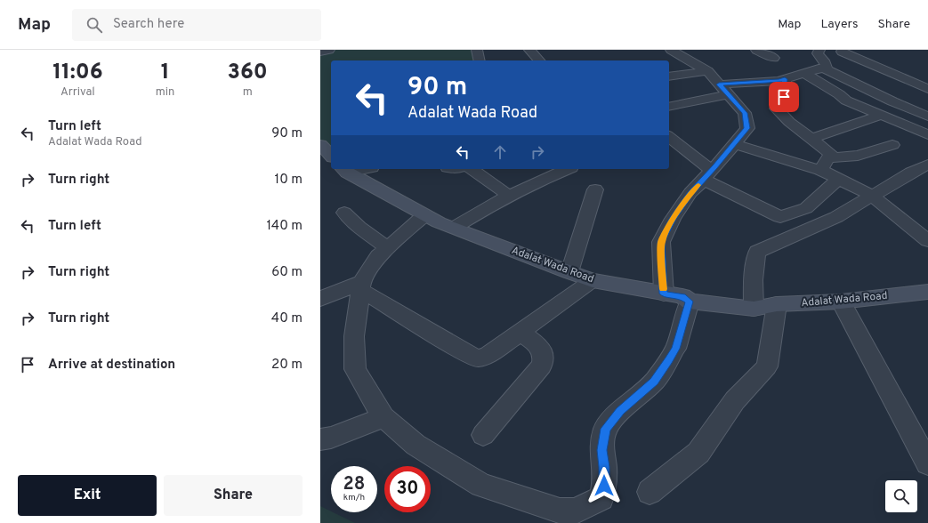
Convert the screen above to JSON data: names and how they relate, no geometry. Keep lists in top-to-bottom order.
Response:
{
  "streets": {
    "main road": ["Adalat Wada Road"]
  },
  "page": {
    "header": "Map",
    "search": "Search here",
    "nav": ["Map", "Layers", "Share"],
    "eta": [
      "11:06",
      "Arrival",
      "1",
      "min",
      "360",
      "m"
    ],
    "turn": ["90 m", "Adalat Wada Road"],
    "list": [
      {
        "name": "Turn left",
        "note": "Adalat Wada Road",
        "value": "90 m"
      },
      {
        "name": "Turn right",
        "value": "10 m"
      },
      {
        "name": "Turn left",
        "value": "140 m"
      },
      {
        "name": "Turn right",
        "value": "60 m"
      },
      {
        "name": "Turn right",
        "value": "40 m"
      },
      {
        "name": "Arrive at destination",
        "value": "20 m"
      }
    ],
    "speed": "28 km/h",
    "limit": "30",
    "buttons": ["Exit", "Share"]
  }
}
